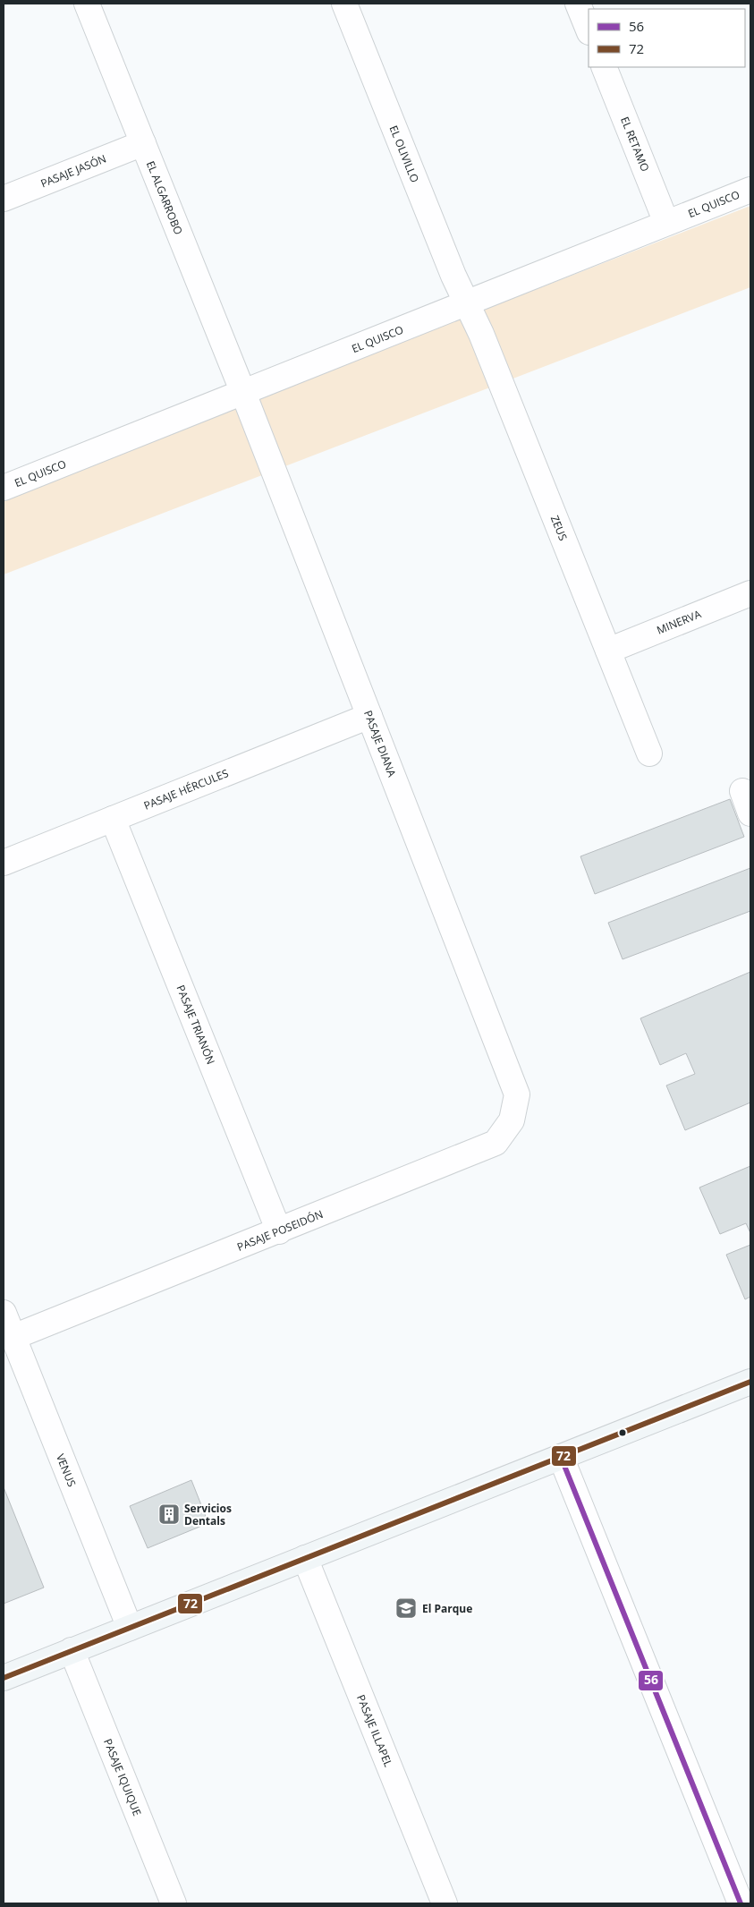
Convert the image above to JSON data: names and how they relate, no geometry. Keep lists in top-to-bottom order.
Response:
{
  "streets": {
    "street": [
      "EL RETAMO",
      "EL OLIVILLO",
      "PASAJE JASÓN",
      "EL ALGARROBO",
      "EL QUISCO",
      "ZEUS",
      "MINERVA",
      "PASAJE DIANA",
      "PASAJE HÉRCULES",
      "PASAJE TRIANÓN",
      "PASAJE POSEIDÓN",
      "VENUS",
      "PASAJE ILLAPEL",
      "PASAJE IQUIQUE"
    ]
  },
  "crossings": [
    ["EL RETAMO", "EL QUISCO"],
    ["EL OLIVILLO", "EL QUISCO"],
    ["EL OLIVILLO", "ZEUS"],
    ["PASAJE JASÓN", "EL ALGARROBO"],
    ["EL ALGARROBO", "EL QUISCO"],
    ["EL ALGARROBO", "PASAJE DIANA"],
    ["EL QUISCO", "ZEUS"],
    ["EL QUISCO", "PASAJE DIANA"],
    ["ZEUS", "MINERVA"],
    ["PASAJE DIANA", "PASAJE HÉRCULES"],
    ["PASAJE DIANA", "PASAJE POSEIDÓN"],
    ["PASAJE HÉRCULES", "PASAJE TRIANÓN"],
    ["PASAJE TRIANÓN", "PASAJE POSEIDÓN"],
    ["PASAJE POSEIDÓN", "VENUS"]
  ],
  "places": {
    "building": ["Servicios Dentals"],
    "school or university": ["El Parque"]
  },
  "lines": ["transit line 72", "transit line 56"],
  "legend": ["56", "72"]
}
